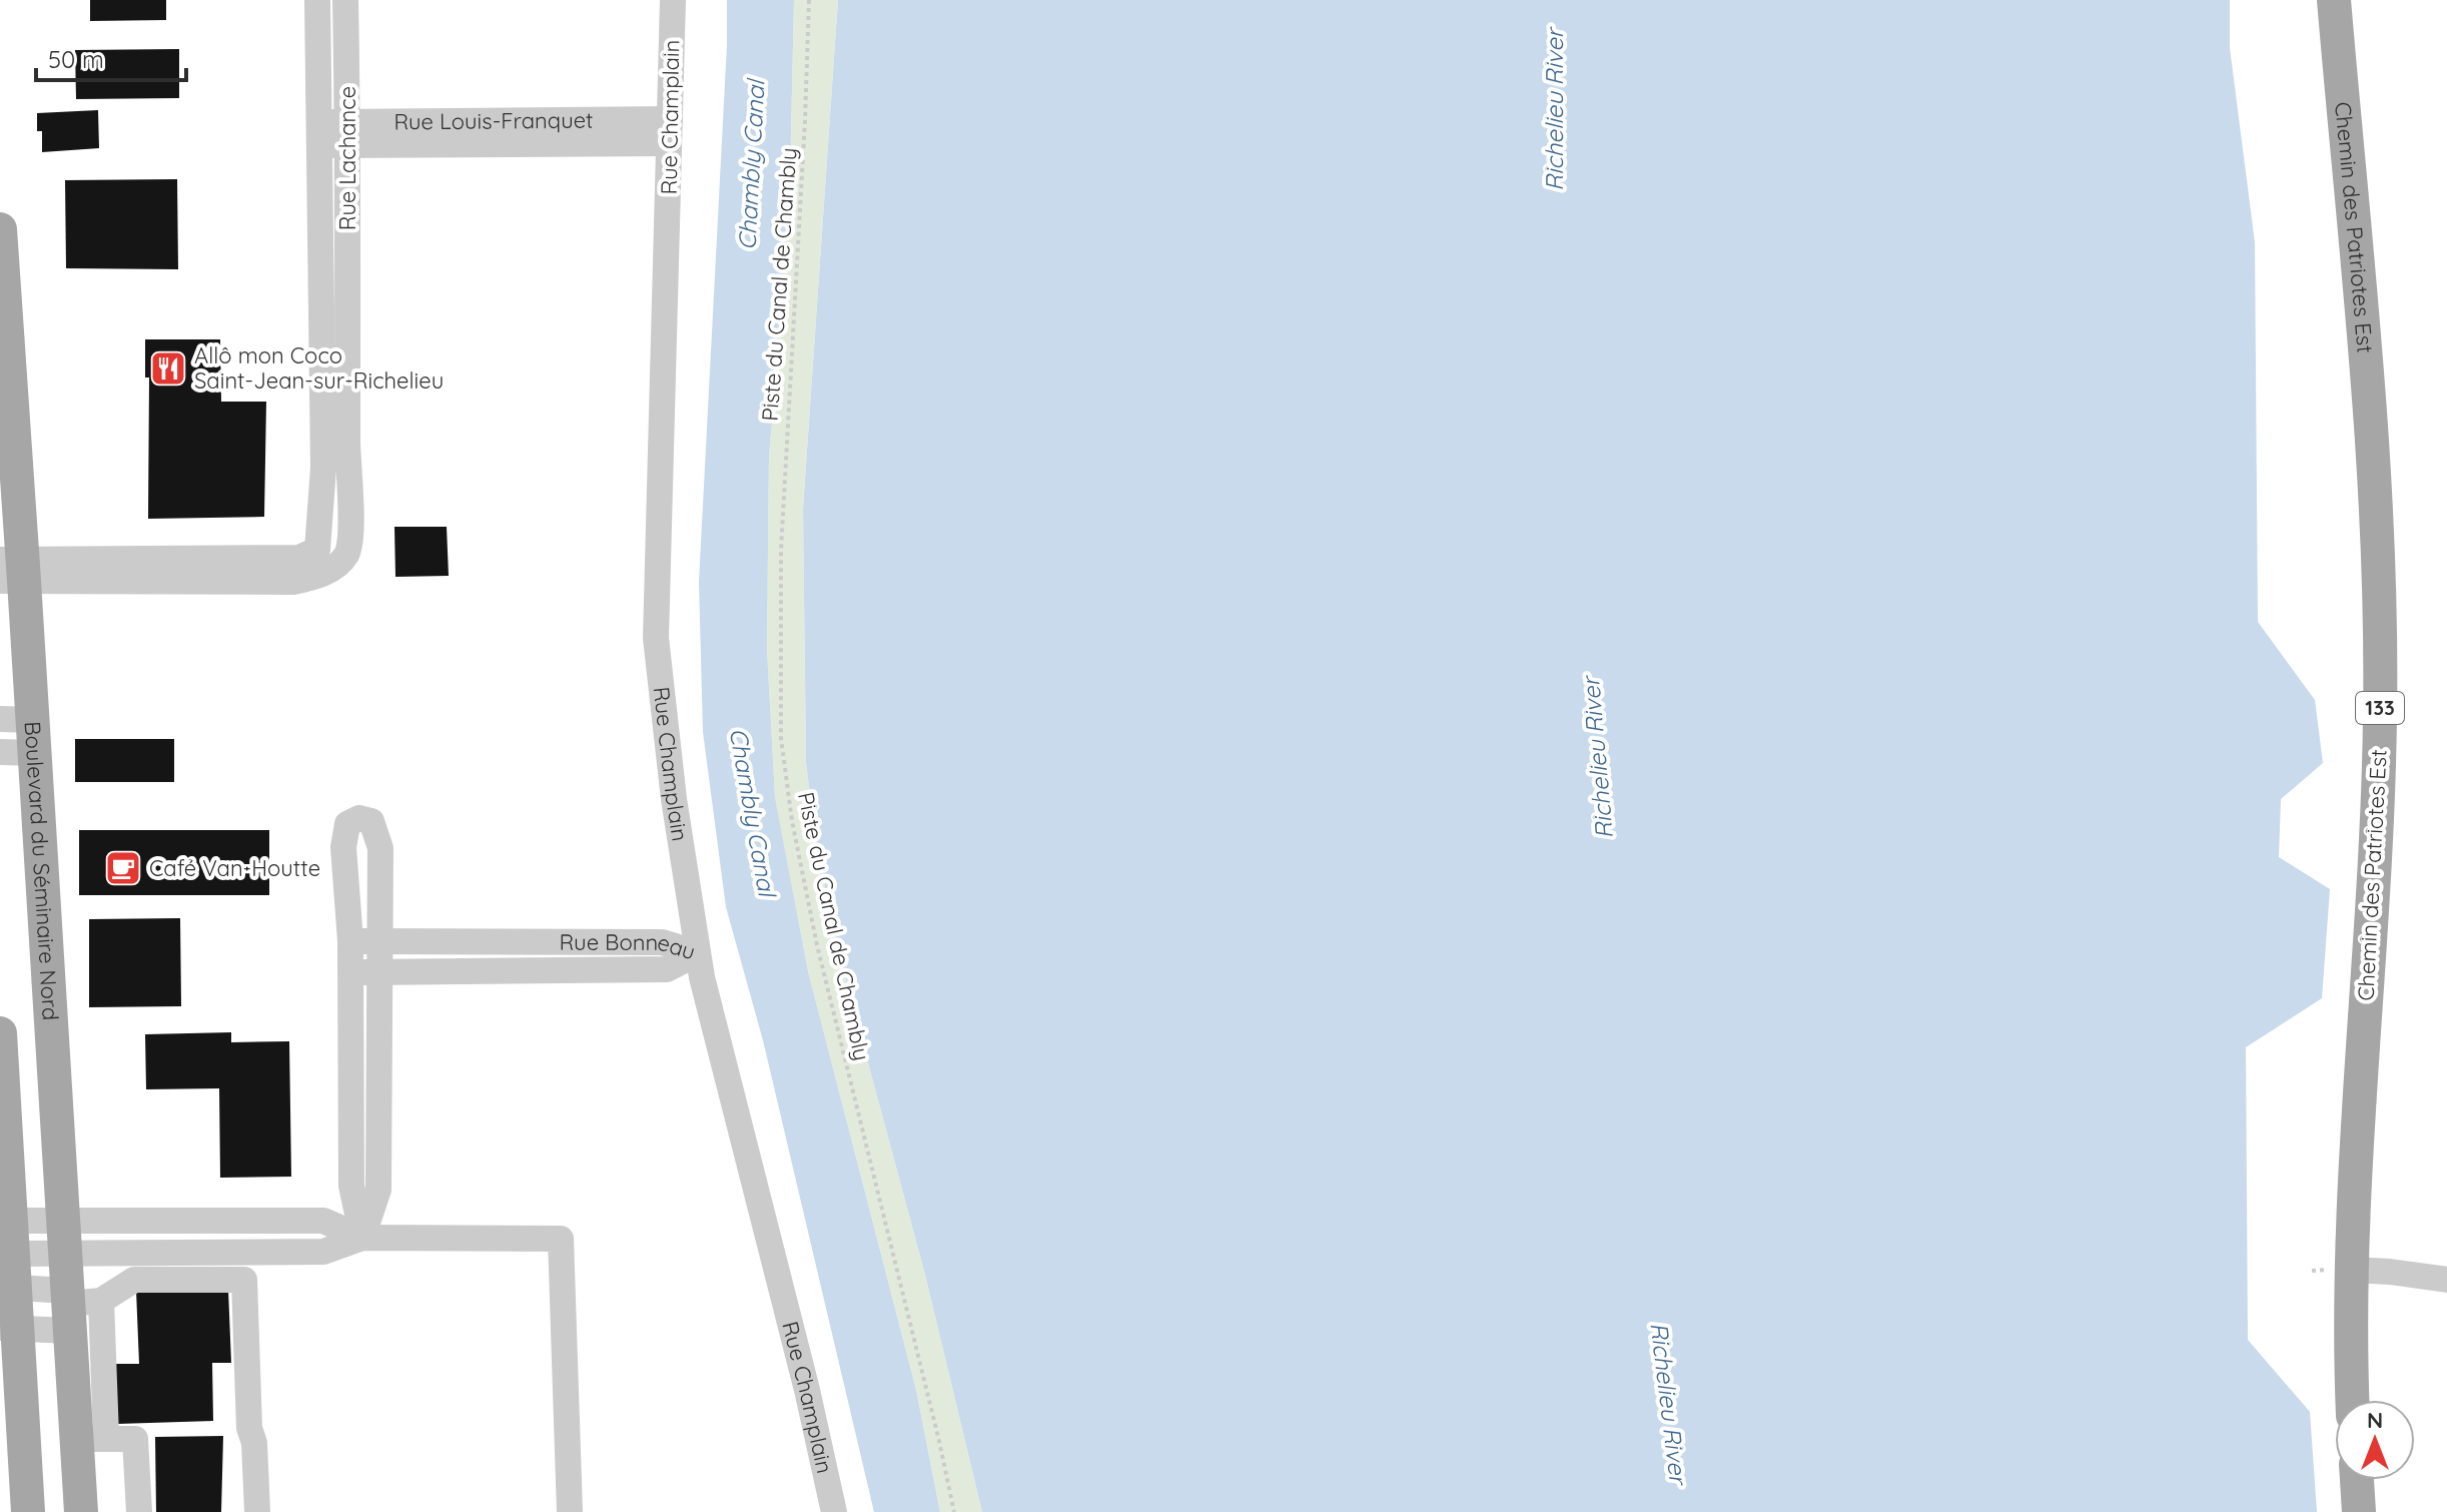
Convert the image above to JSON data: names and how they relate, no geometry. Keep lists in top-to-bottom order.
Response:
{
  "streets": {
    "main road": ["Chemin des Patriotes Est", "133", "Boulevard du Séminaire Nord"],
    "street": [
      "Rue Champlain",
      "Rue Louis-Franquet",
      "Rue Lachance",
      "Rue Bonneau"
    ],
    "path": ["Piste du Canal de Chambly"]
  },
  "crossings": [
    ["Rue Champlain", "Rue Louis-Franquet"],
    ["Rue Champlain", "Rue Bonneau"],
    ["Rue Louis-Franquet", "Rue Lachance"]
  ],
  "water": ["Richelieu River", "Chambly Canal"],
  "places": {
    "restaurant": ["Allô mon Coco Saint-Jean-sur-Richelieu"],
    "cafe": ["Café Van-Houtte"]
  },
  "scale_bar": "50 m",
  "north": "top"
}
